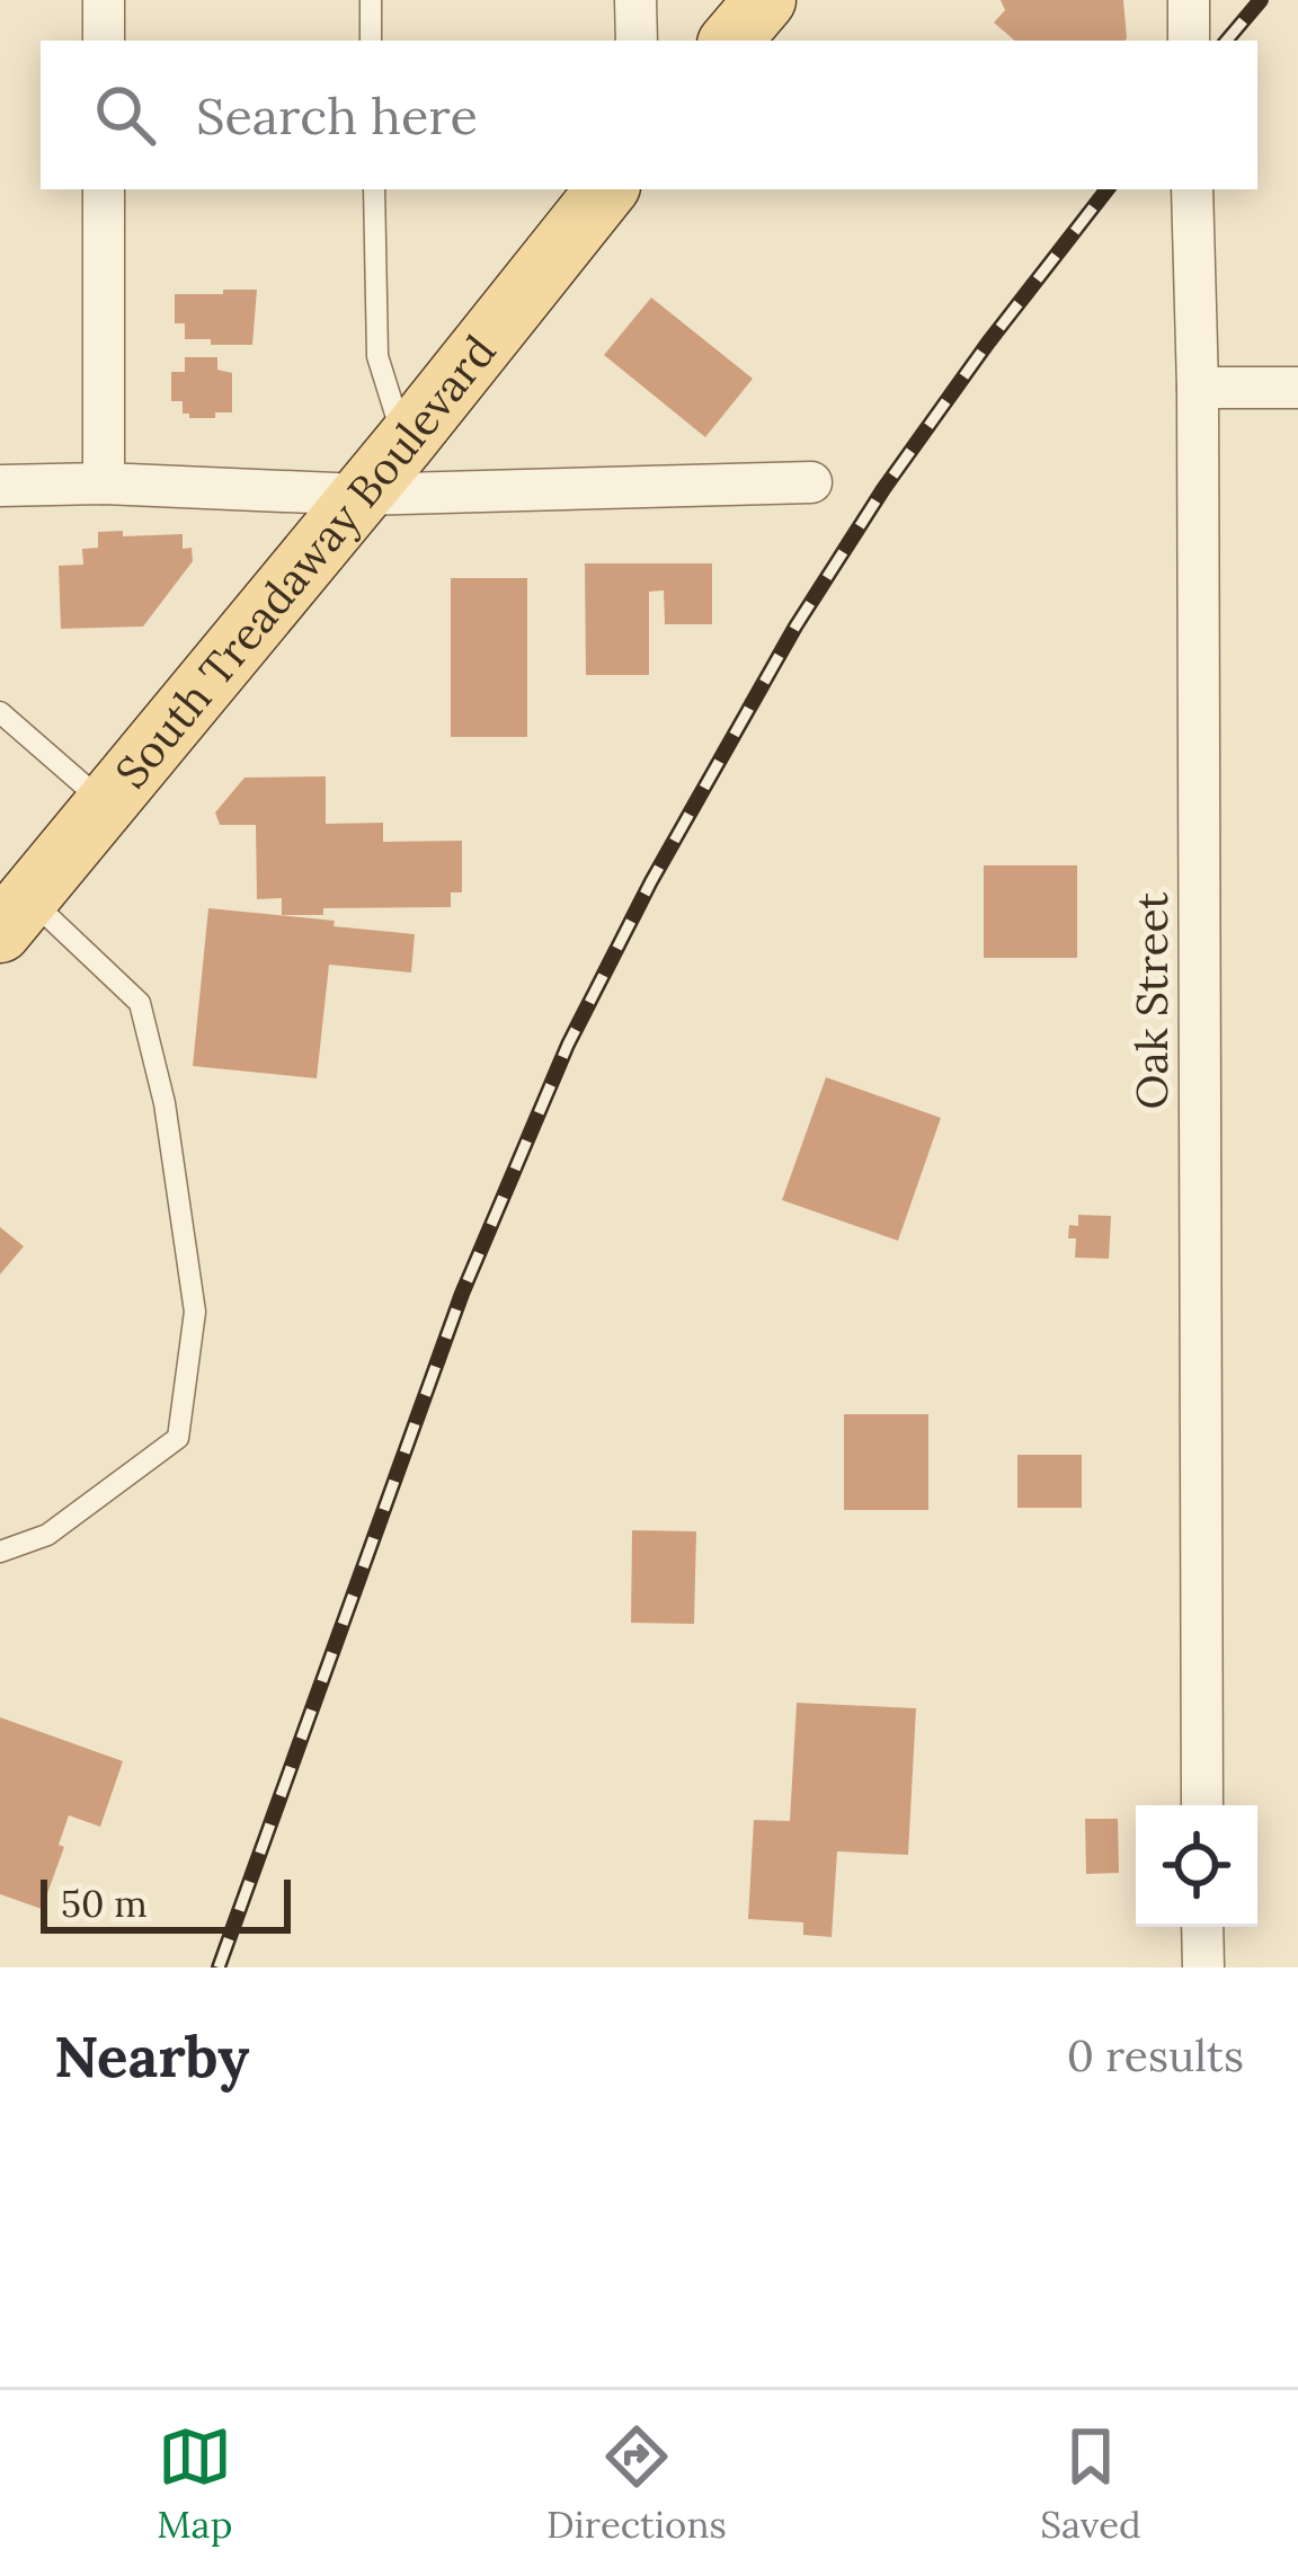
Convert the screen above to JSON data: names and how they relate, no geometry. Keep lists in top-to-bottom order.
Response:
{
  "streets": {
    "main road": ["South Treadaway Boulevard"],
    "street": ["Oak Street"]
  },
  "scale_bar": "50 m",
  "page": {
    "search": "Search here",
    "scale": "50 m",
    "heading": ["Nearby", "0 results"],
    "nav": ["Map", "Directions", "Saved"]
  }
}
